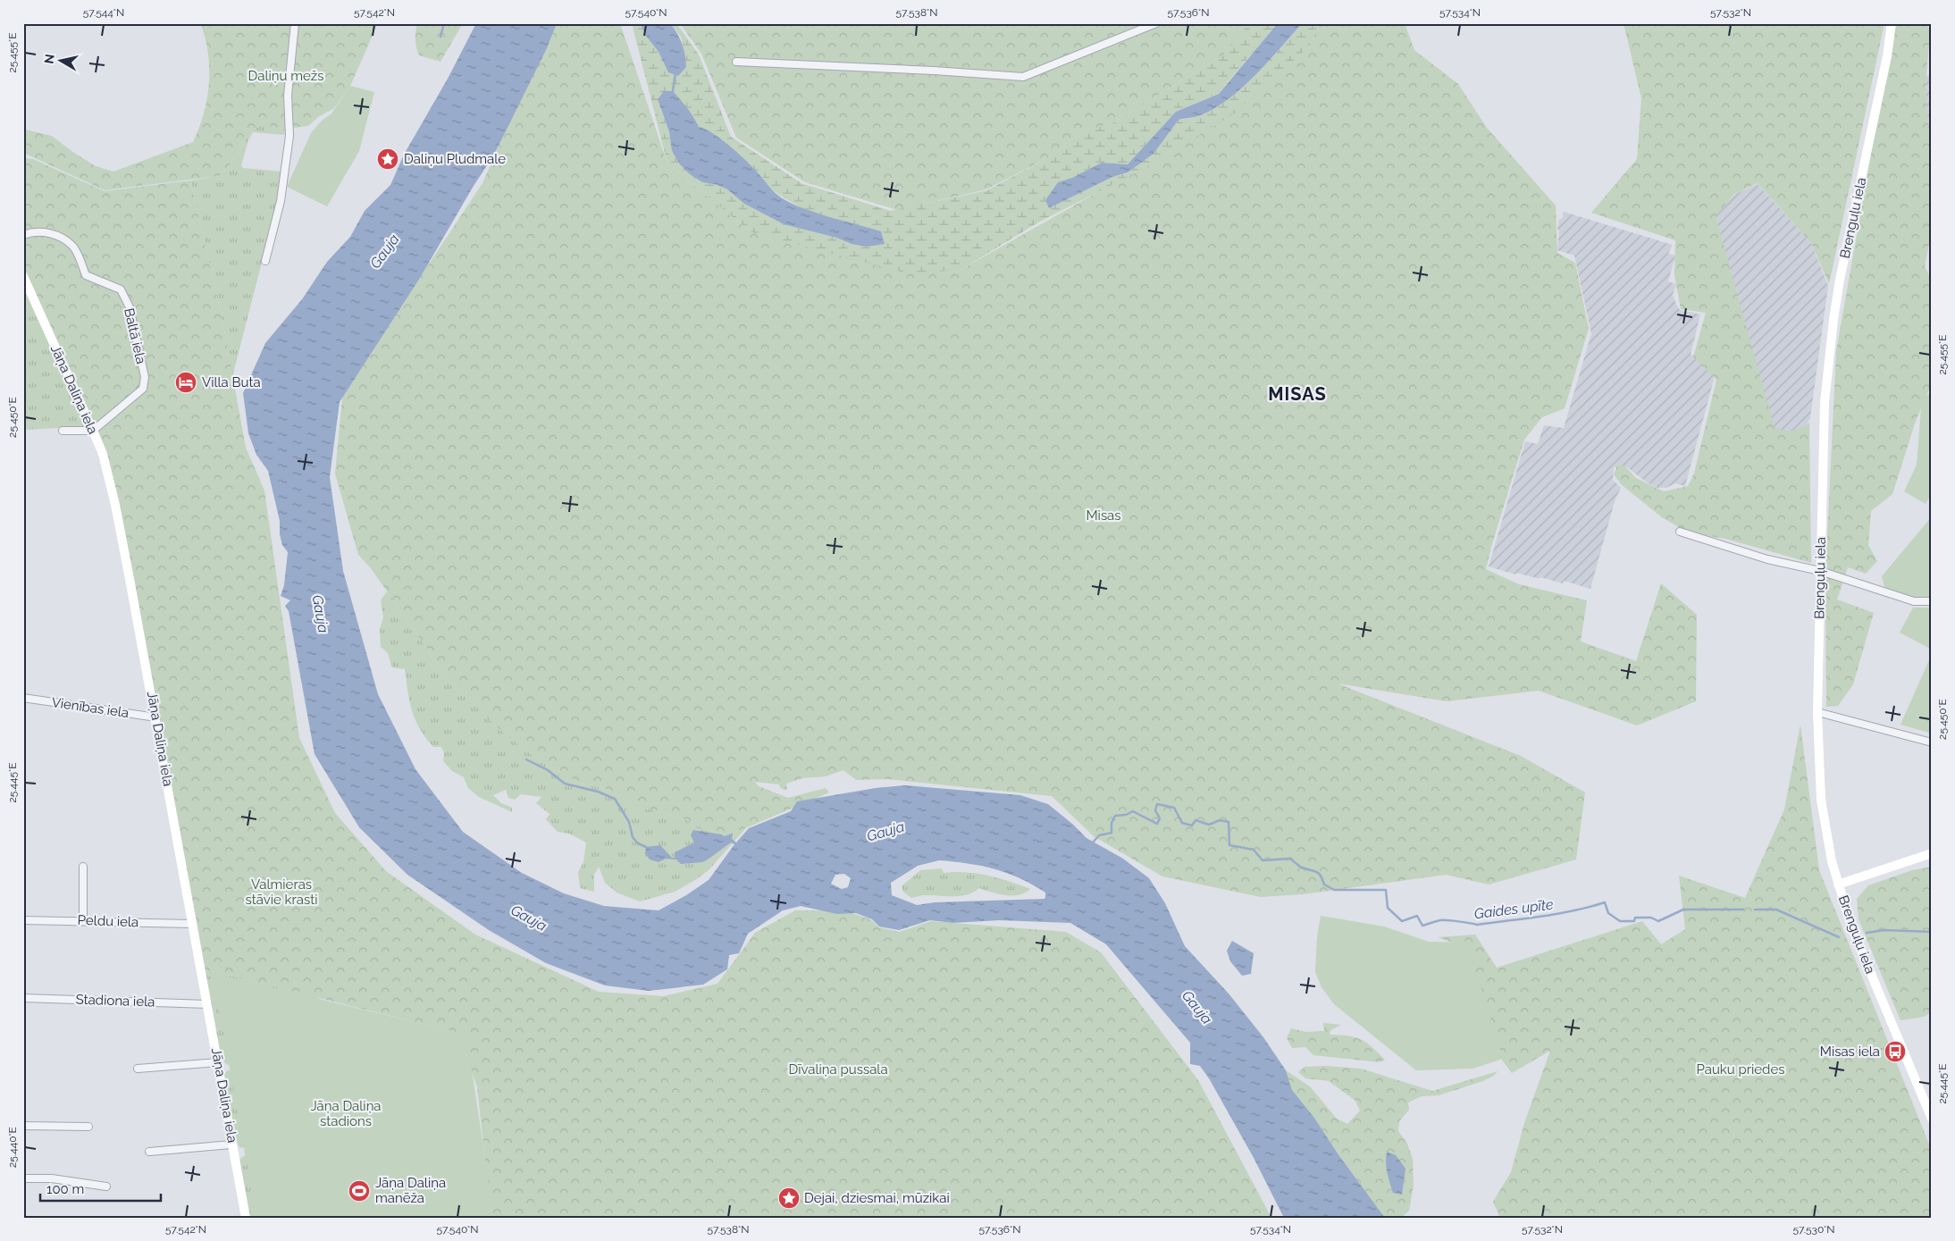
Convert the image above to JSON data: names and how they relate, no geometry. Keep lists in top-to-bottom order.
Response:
{
  "streets": {
    "street": [
      "Brenguļu iela",
      "Baltā iela",
      "Jāņa Daliņa iela",
      "Vienības iela",
      "Peldu iela",
      "Stadiona iela"
    ]
  },
  "crossings": [
    ["Baltā iela", "Jāņa Daliņa iela"],
    ["Jāņa Daliņa iela", "Vienības iela"],
    ["Jāņa Daliņa iela", "Peldu iela"],
    ["Jāņa Daliņa iela", "Stadiona iela"]
  ],
  "districts": ["MISAS"],
  "water": ["Gauja", "Gaides upīte"],
  "parks": [
    "Daliņu mežs",
    "Misas",
    "Valmieras stāvie krasti",
    "Dīvaliņa pussala",
    "Pauku priedes",
    "Jāņa Daliņa stadions"
  ],
  "places": {
    "place": ["Daliņu Pludmale", "Dejai, dziesmai, mūzikai"],
    "hotel": ["Villa Buta"],
    "bus stop": ["Misas iela"],
    "sports": ["Jāņa Daliņa manēža"]
  },
  "scale_bar": "100 m",
  "north": "left",
  "coordinates": [
    "57.544°N",
    "57.542°N",
    "57.540°N",
    "57.538°N",
    "57.536°N",
    "57.534°N",
    "57.532°N",
    "25.455°E",
    "25.450°E",
    "25.445°E",
    "25.440°E",
    "57.530°N"
  ]
}
